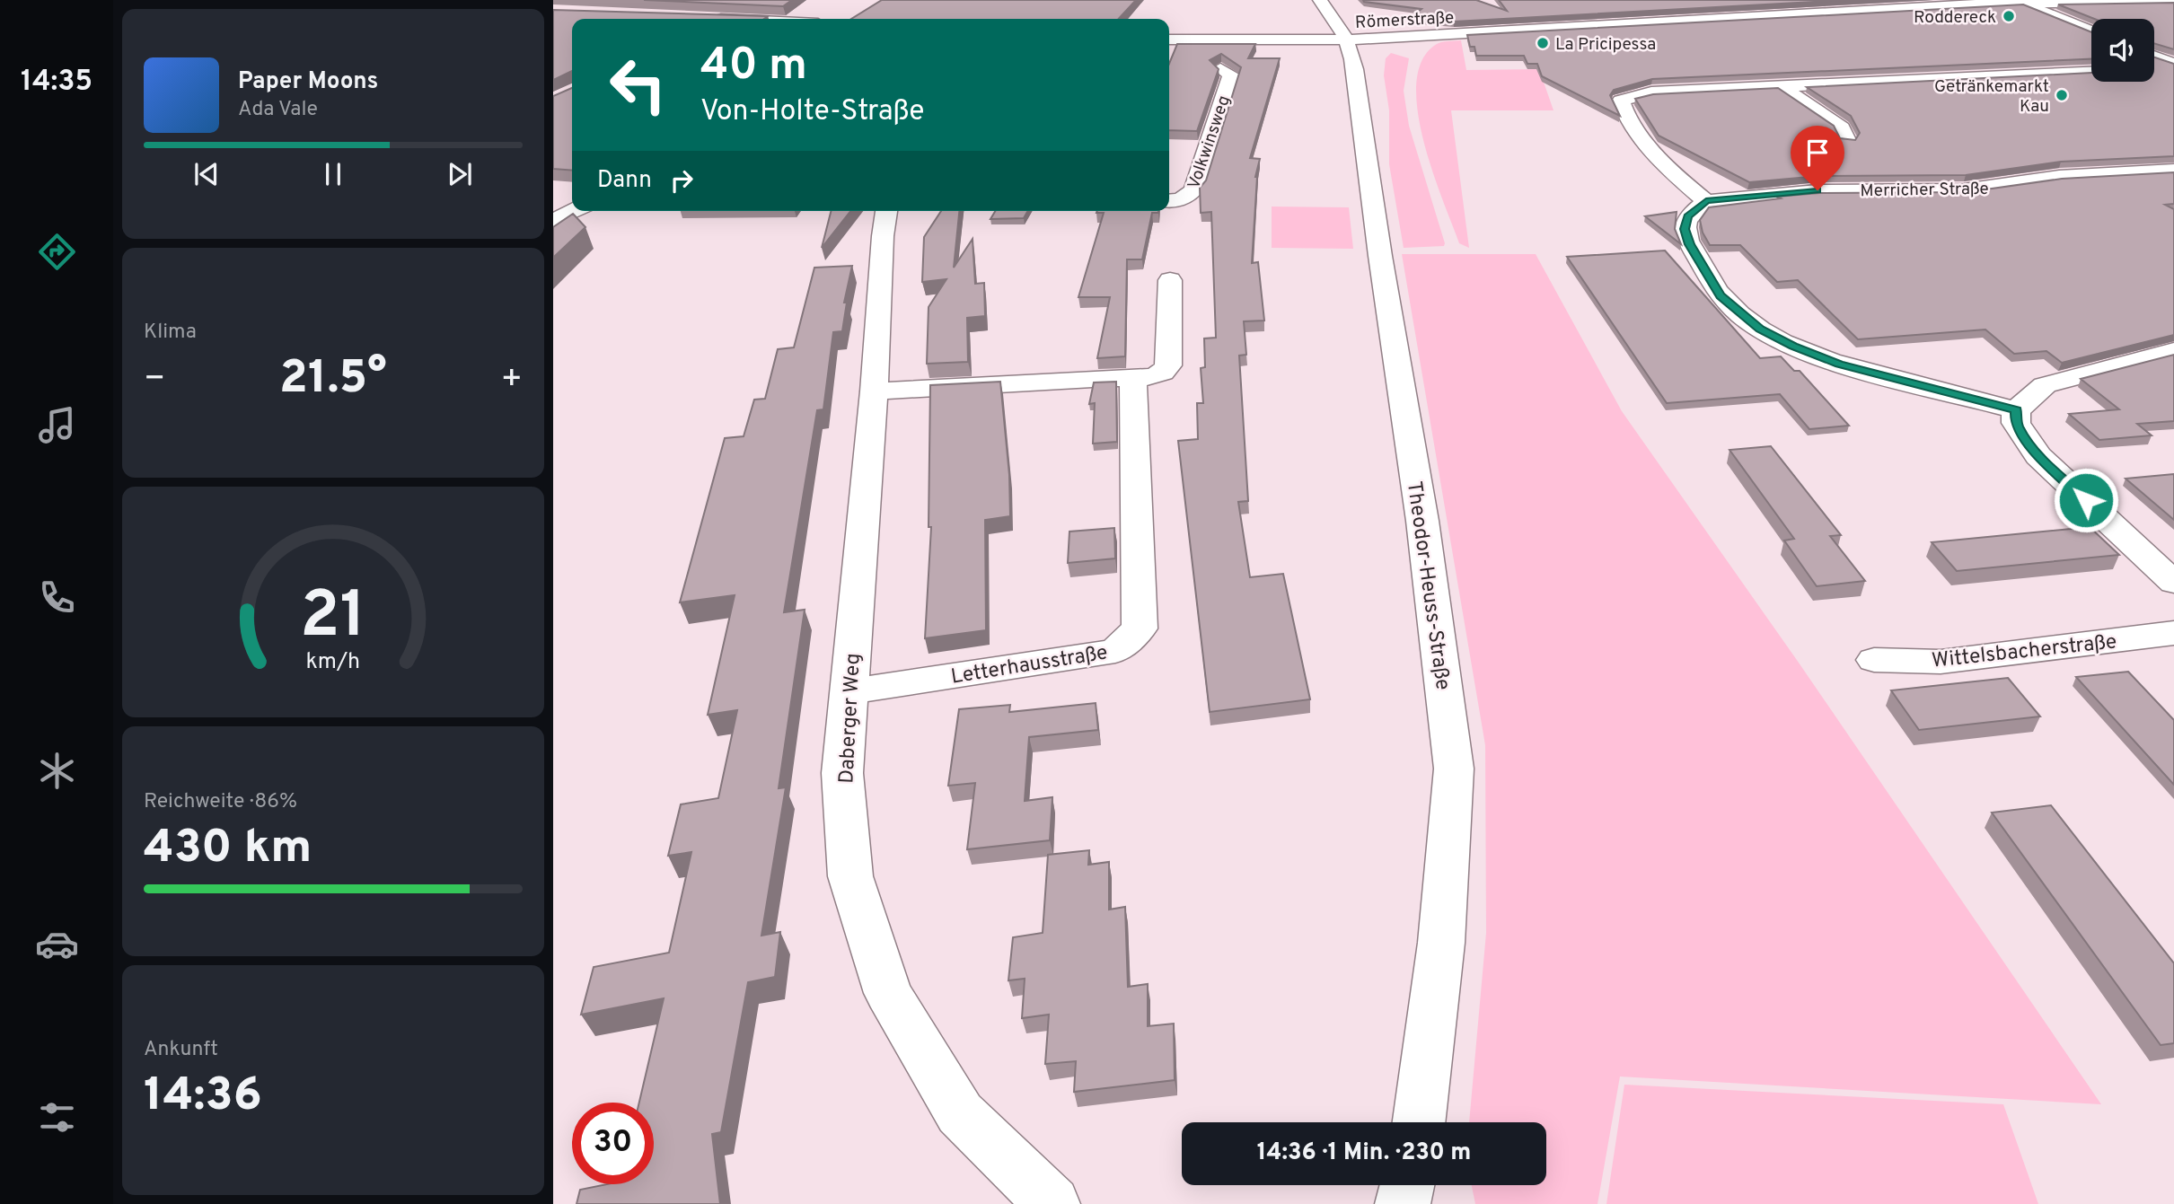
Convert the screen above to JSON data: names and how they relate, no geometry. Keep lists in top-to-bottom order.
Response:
{
  "streets": {
    "street": [
      "Römerstraße",
      "Volkwinsweg",
      "Merricher Straße",
      "Theodor-Heuss-Straße",
      "Wittelsbacherstraße",
      "Letterhausstraße",
      "Daberger Weg"
    ]
  },
  "crossings": [
    ["Römerstraße", "Theodor-Heuss-Straße"],
    ["Letterhausstraße", "Daberger Weg"]
  ],
  "places": ["Roddereck", "La Pricipessa", "Getränkemarkt Kau"],
  "page": {
    "tabs": "14:35",
    "turn": ["40 m", "Von-Holte-Straße"],
    "song": ["Paper Moons", "Ada Vale"],
    "then": "Dann",
    "tile": [
      "Klima",
      ["Reichweite · 86%", "430 km"],
      ["Ankunft", "14:36"]
    ],
    "heat": ["−", "21.5°", "+"],
    "limit": "30",
    "trip": "14:36 · 1 Min. · 230 m",
    "gauge": ["21", "km/h"]
  }
}
